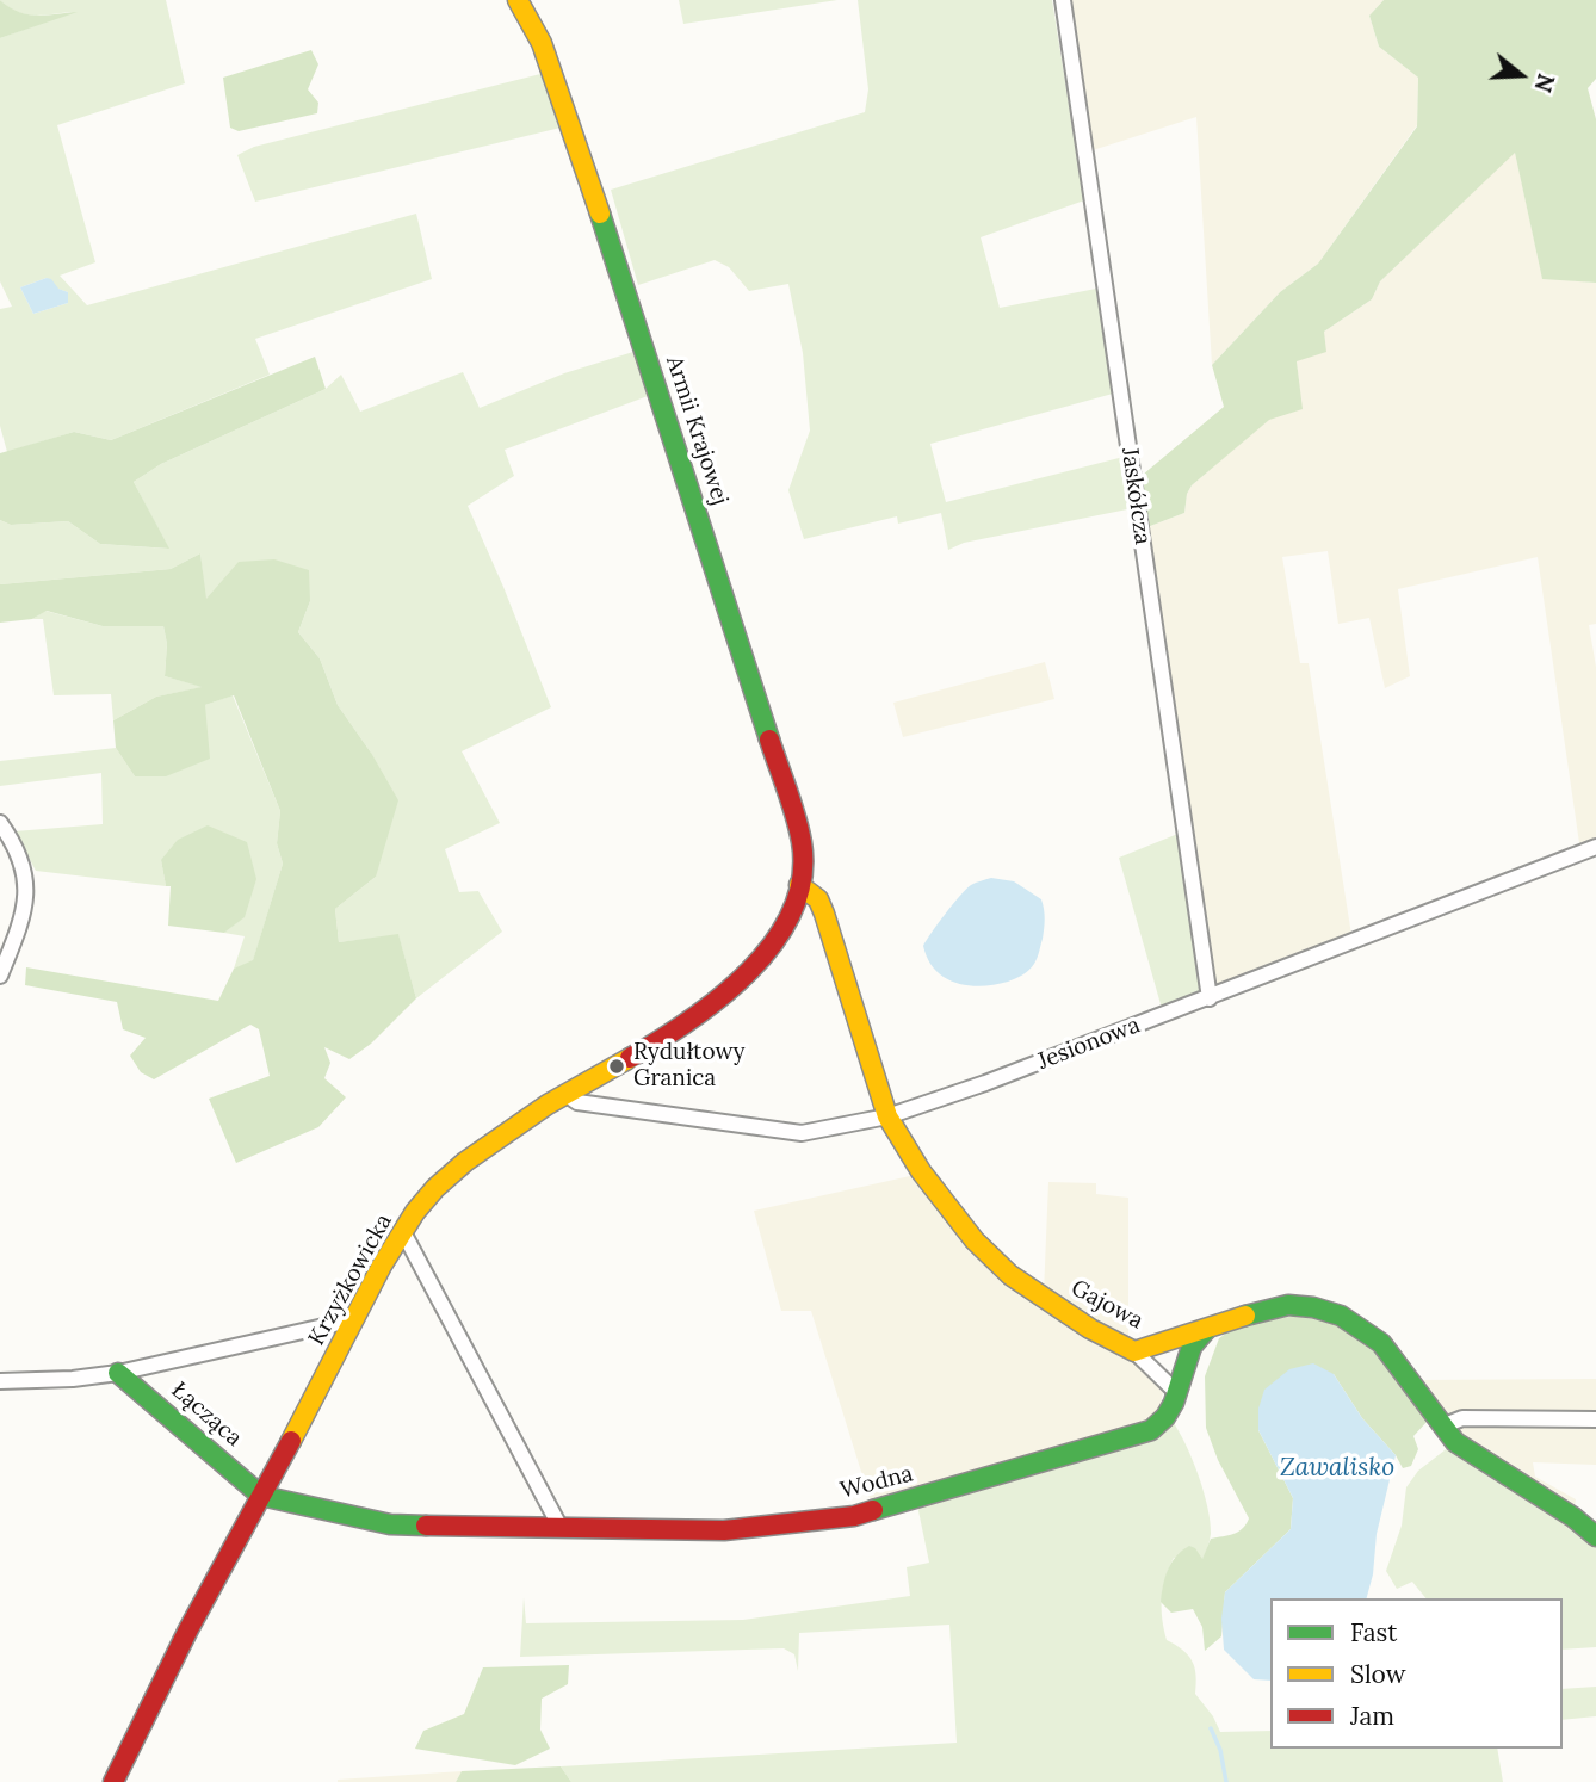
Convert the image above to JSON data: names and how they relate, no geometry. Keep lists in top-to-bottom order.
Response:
{
  "streets": {
    "street": [
      "Armii Krajowej",
      "Jaskółcza",
      "Jesionowa",
      "Krzyżkowicka",
      "Gajowa",
      "Łącząca",
      "Wodna"
    ]
  },
  "crossings": [
    ["Armii Krajowej", "Krzyżkowicka"],
    ["Armii Krajowej", "Gajowa"],
    ["Jaskółcza", "Jesionowa"],
    ["Jesionowa", "Krzyżkowicka"],
    ["Jesionowa", "Gajowa"],
    ["Krzyżkowicka", "Gajowa"],
    ["Krzyżkowicka", "Łącząca"],
    ["Krzyżkowicka", "Wodna"],
    ["Gajowa", "Wodna"],
    ["Łącząca", "Wodna"]
  ],
  "water": ["Zawalisko"],
  "places": ["Rydułtowy Granica"],
  "legend": ["Fast", "Slow", "Jam"],
  "north": "right"
}
